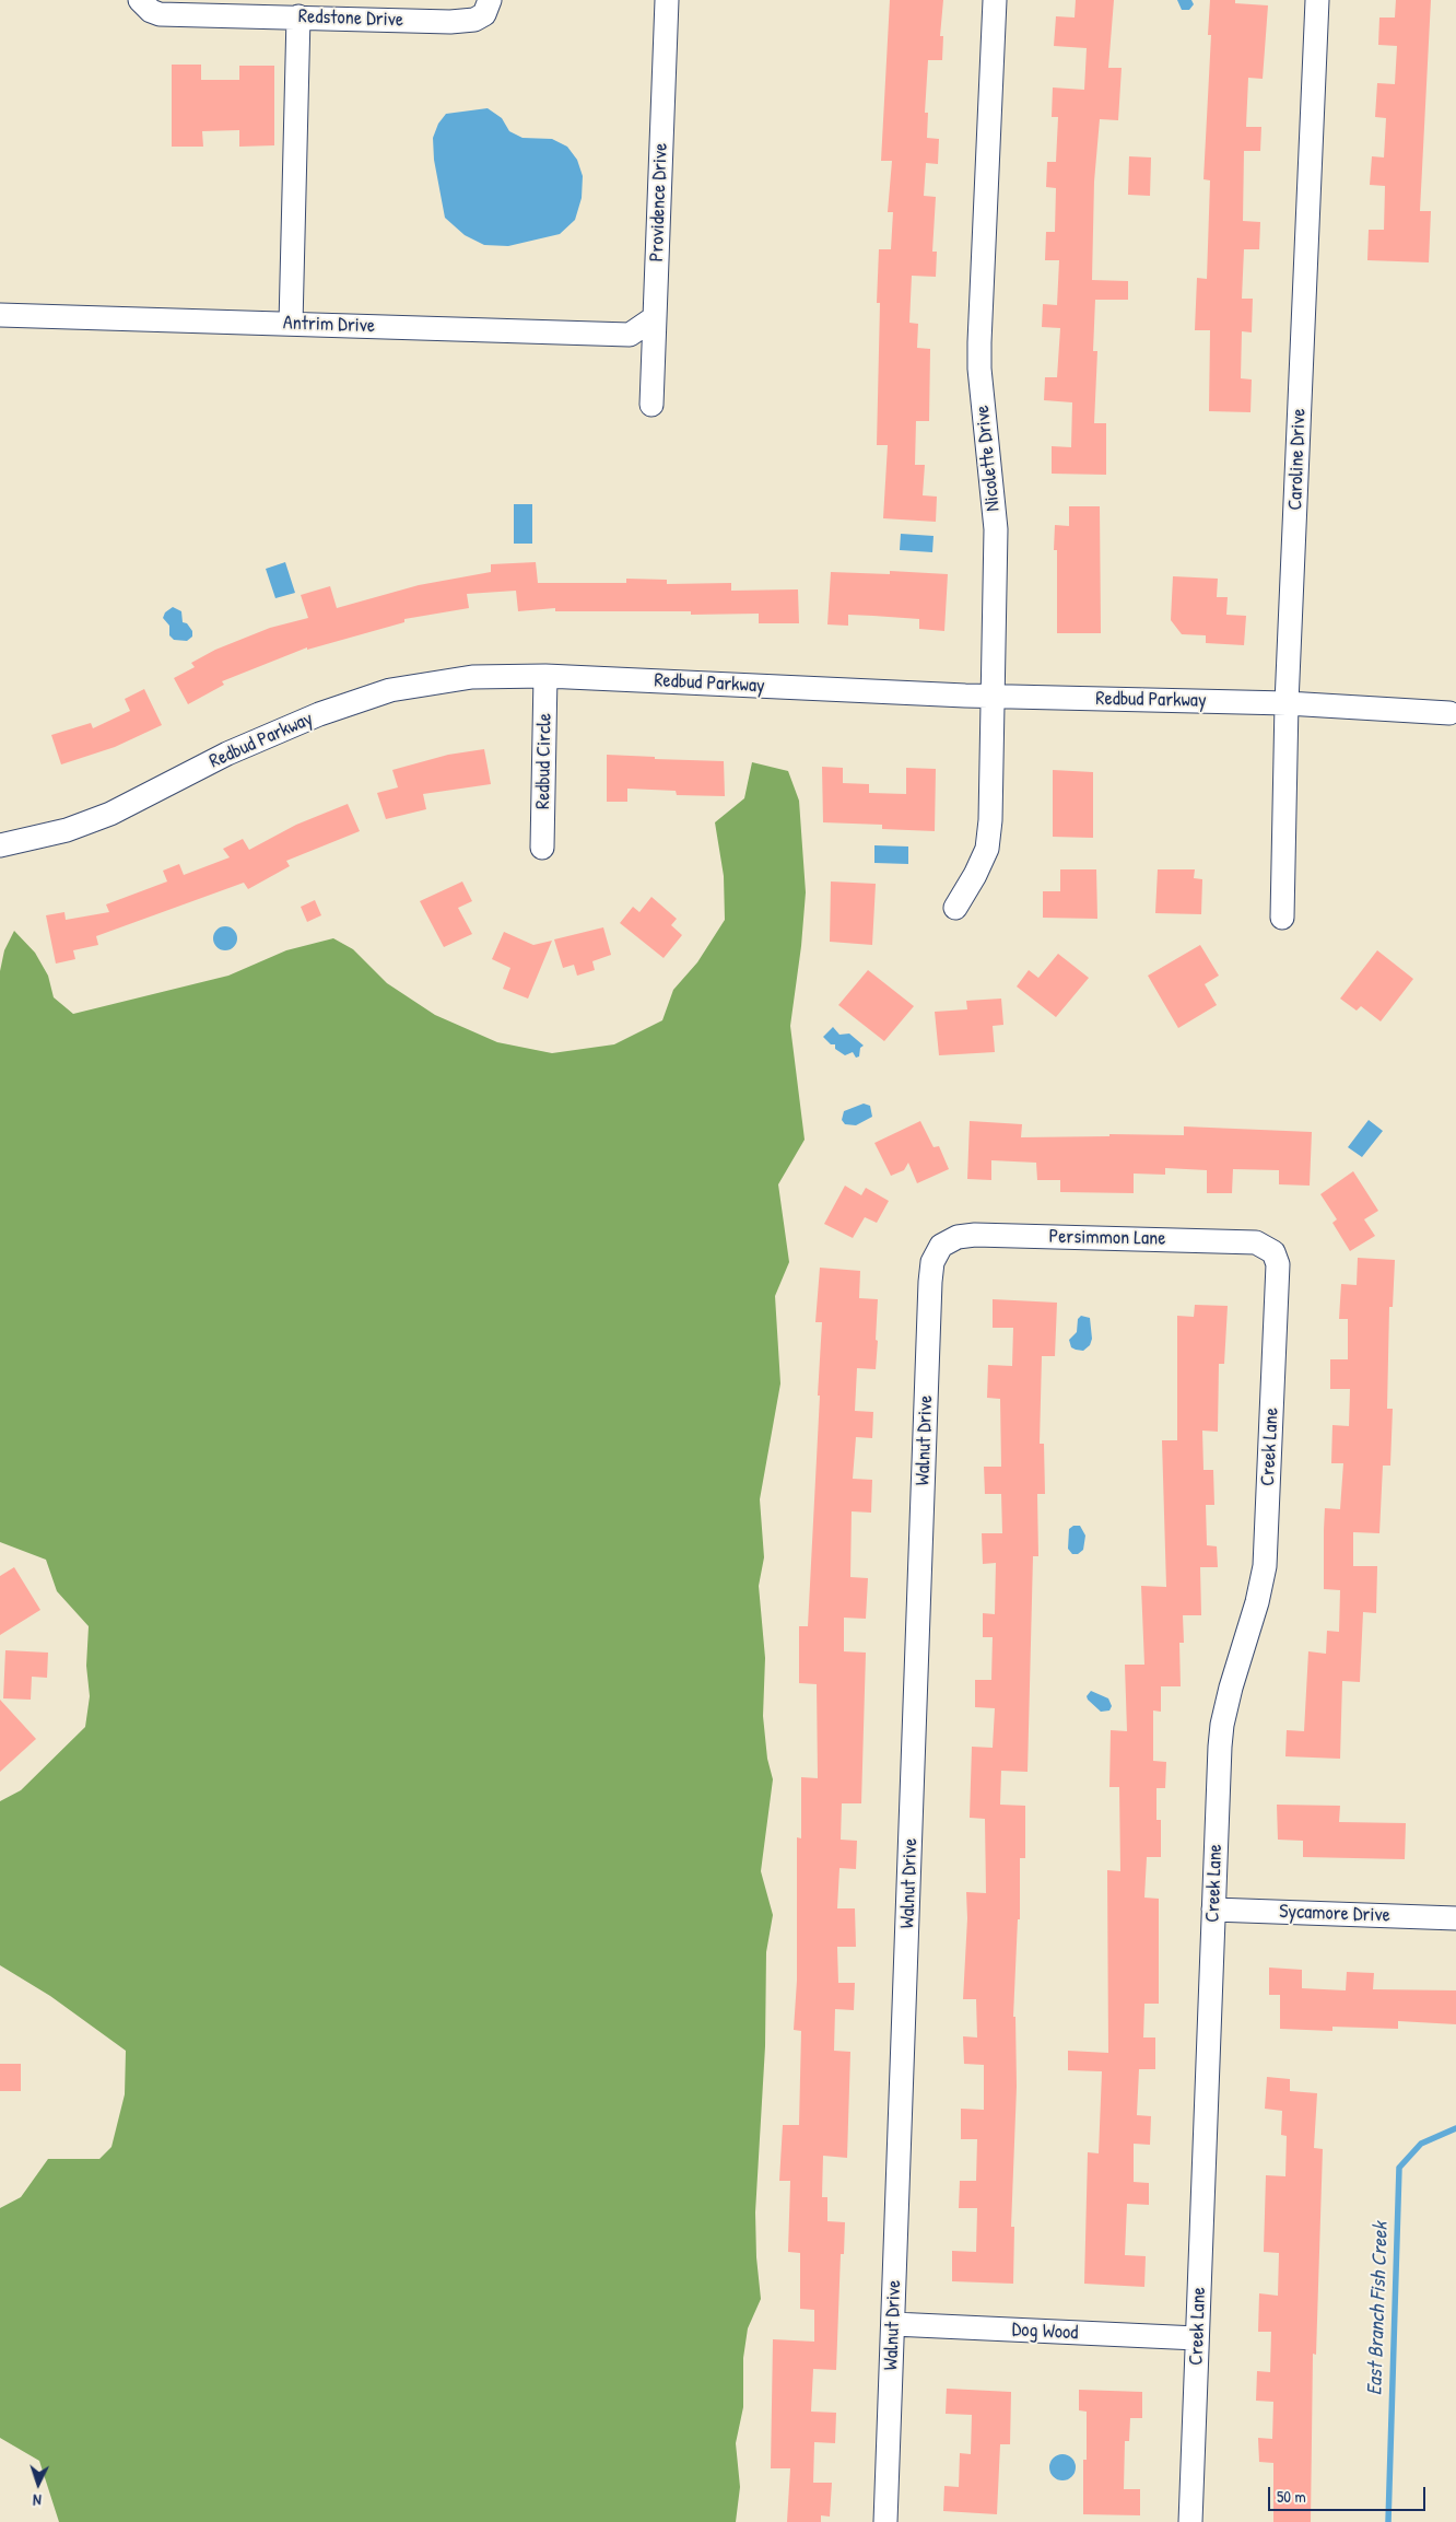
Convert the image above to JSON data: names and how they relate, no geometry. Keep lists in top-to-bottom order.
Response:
{
  "streets": {
    "street": [
      "Redstone Drive",
      "Providence Drive",
      "Antrim Drive",
      "Nicolette Drive",
      "Caroline Drive",
      "Redbud Parkway",
      "Redbud Circle",
      "Persimmon Lane",
      "Walnut Drive",
      "Creek Lane",
      "Sycamore Drive",
      "Dog Wood"
    ]
  },
  "crossings": [
    ["Providence Drive", "Antrim Drive"],
    ["Nicolette Drive", "Redbud Parkway"],
    ["Caroline Drive", "Redbud Parkway"],
    ["Redbud Parkway", "Redbud Circle"],
    ["Persimmon Lane", "Walnut Drive"],
    ["Persimmon Lane", "Creek Lane"],
    ["Walnut Drive", "Dog Wood"],
    ["Creek Lane", "Sycamore Drive"],
    ["Creek Lane", "Dog Wood"]
  ],
  "water": ["East Branch Fish Creek"],
  "scale_bar": "50 m",
  "north": "bottom"
}
